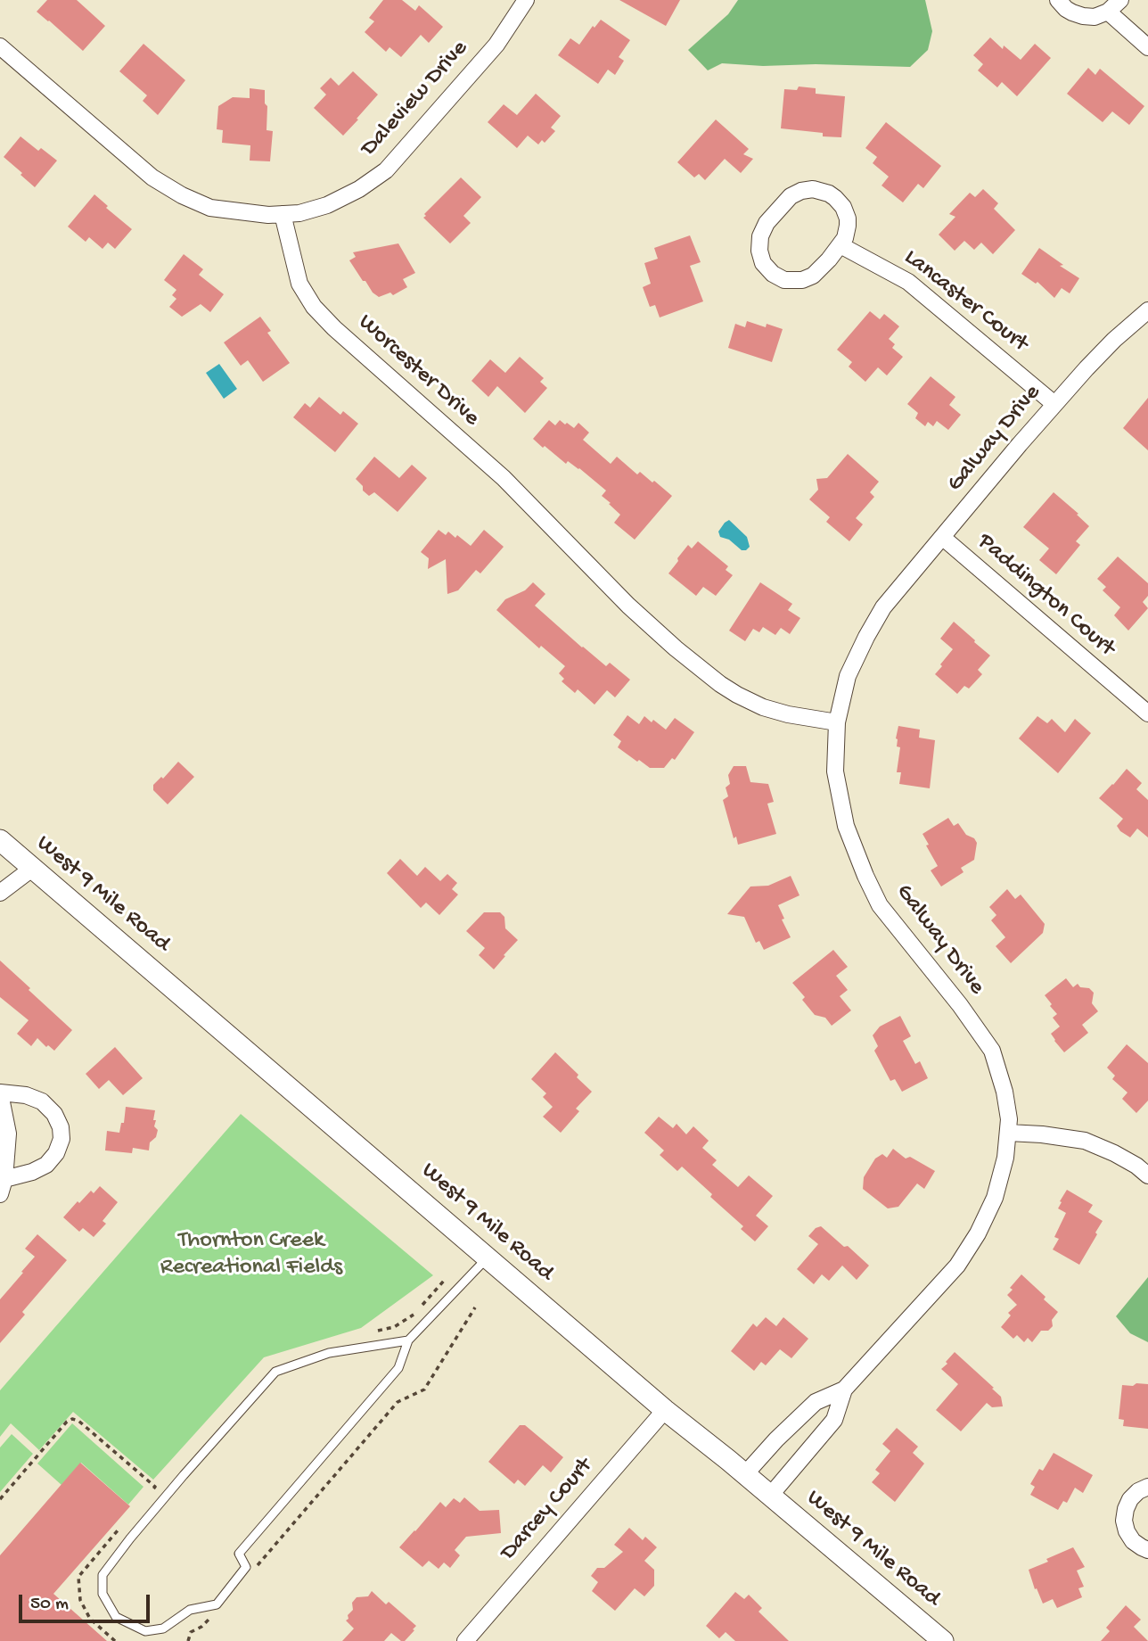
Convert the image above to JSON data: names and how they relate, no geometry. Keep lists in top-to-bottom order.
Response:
{
  "streets": {
    "street": [
      "Daleview Drive",
      "Lancaster Court",
      "Worcester Drive",
      "Galway Drive",
      "Paddington Court",
      "West 9 Mile Road",
      "Darcey Court"
    ]
  },
  "crossings": [
    ["Daleview Drive", "Worcester Drive"],
    ["Lancaster Court", "Galway Drive"],
    ["Worcester Drive", "Galway Drive"],
    ["Galway Drive", "Paddington Court"],
    ["Galway Drive", "West 9 Mile Road"],
    ["West 9 Mile Road", "Darcey Court"]
  ],
  "parks": ["Thornton Creek Recreational Fields"],
  "scale_bar": "50 m"
}
